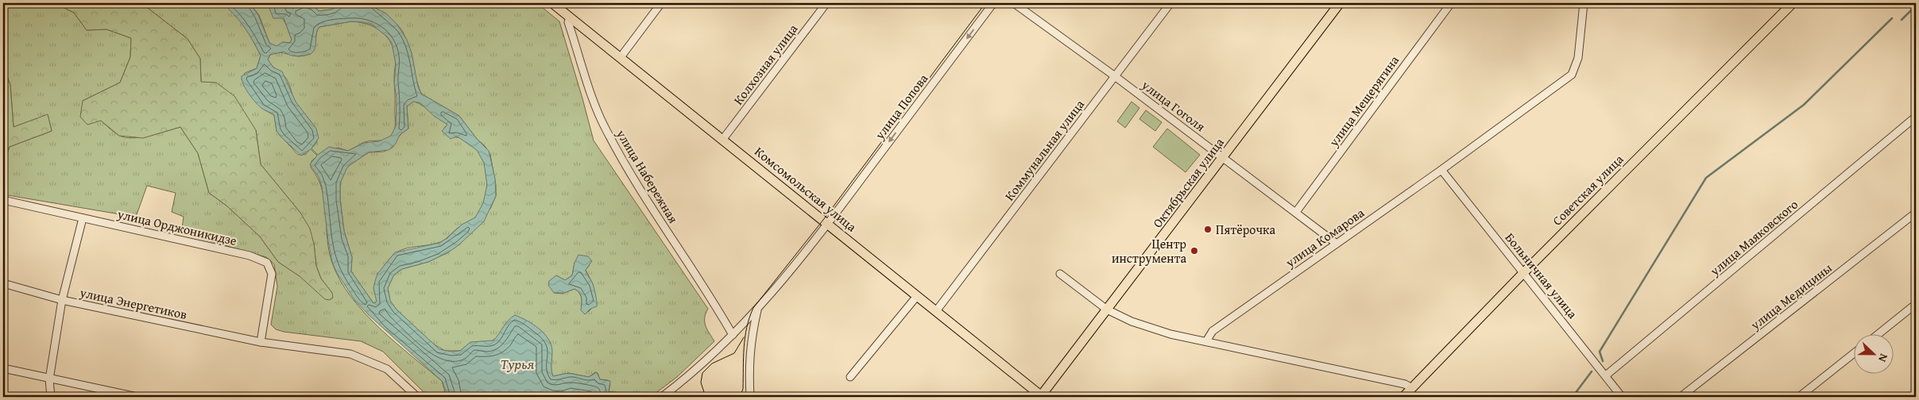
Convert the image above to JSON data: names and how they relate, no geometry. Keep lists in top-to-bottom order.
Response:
{
  "streets": {
    "main road": ["Октябрьская улица", "Комсомольская улица", "Советская улица"],
    "street": [
      "Колхозная улица",
      "улица Мещерягина",
      "улица Гоголя",
      "улица Попова",
      "Коммунальная улица",
      "улица Набережная",
      "улица Орджоникидзе",
      "улица Комарова",
      "улица Маяковского",
      "Больничная улица",
      "улица Медицины",
      "улица Энергетиков"
    ]
  },
  "crossings": [
    ["Колхозная улица", "Комсомольская улица"],
    ["улица Мещерягина", "улица Гоголя"],
    ["улица Гоголя", "Коммунальная улица"],
    ["улица Гоголя", "Октябрьская улица"],
    ["улица Гоголя", "улица Комарова"],
    ["улица Попова", "улица Набережная"],
    ["улица Попова", "Комсомольская улица"],
    ["Коммунальная улица", "Комсомольская улица"],
    ["улица Набережная", "Комсомольская улица"],
    ["Октябрьская улица", "Комсомольская улица"],
    ["Советская улица", "Больничная улица"],
    ["улица Орджоникидзе", "улица Энергетиков"],
    ["улица Комарова", "Больничная улица"],
    ["улица Маяковского", "Больничная улица"]
  ],
  "one_way": ["улица Попова"],
  "water": ["Турья"],
  "places": ["Пятёрочка", "Центр инструмента"],
  "north": "right"
}
